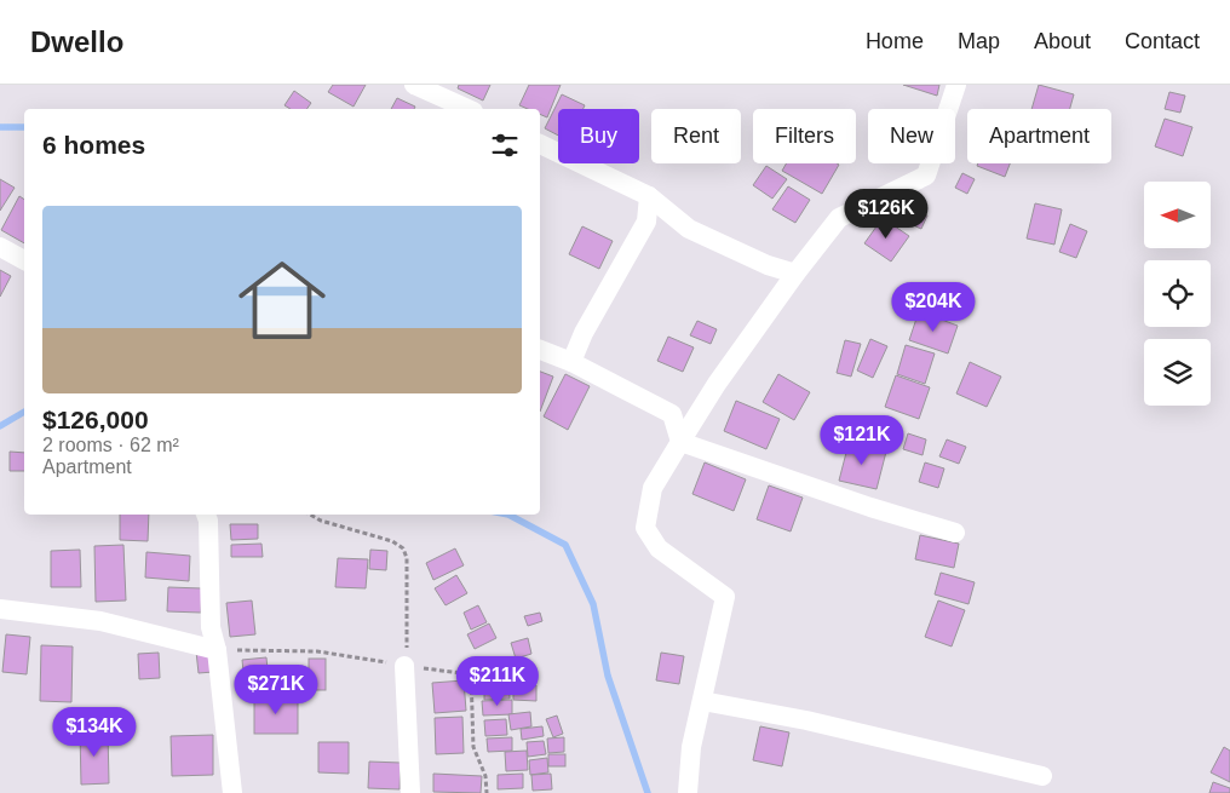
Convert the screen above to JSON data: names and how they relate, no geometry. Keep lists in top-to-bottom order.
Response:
{
  "north": "left",
  "page": {
    "header": "Dwello",
    "nav": [
      "Home",
      "Map",
      "About",
      "Contact"
    ],
    "chip": [
      "Buy",
      "Rent",
      "Filters",
      "New",
      "Apartment"
    ],
    "heading": "6 homes",
    "list": [
      {
        "name": "$126,000",
        "note": "2 rooms · 62 m² · Apartment"
      }
    ],
    "price": [
      "$126K",
      "$204K",
      "$121K",
      "$211K",
      "$271K",
      "$134K"
    ]
  }
}
